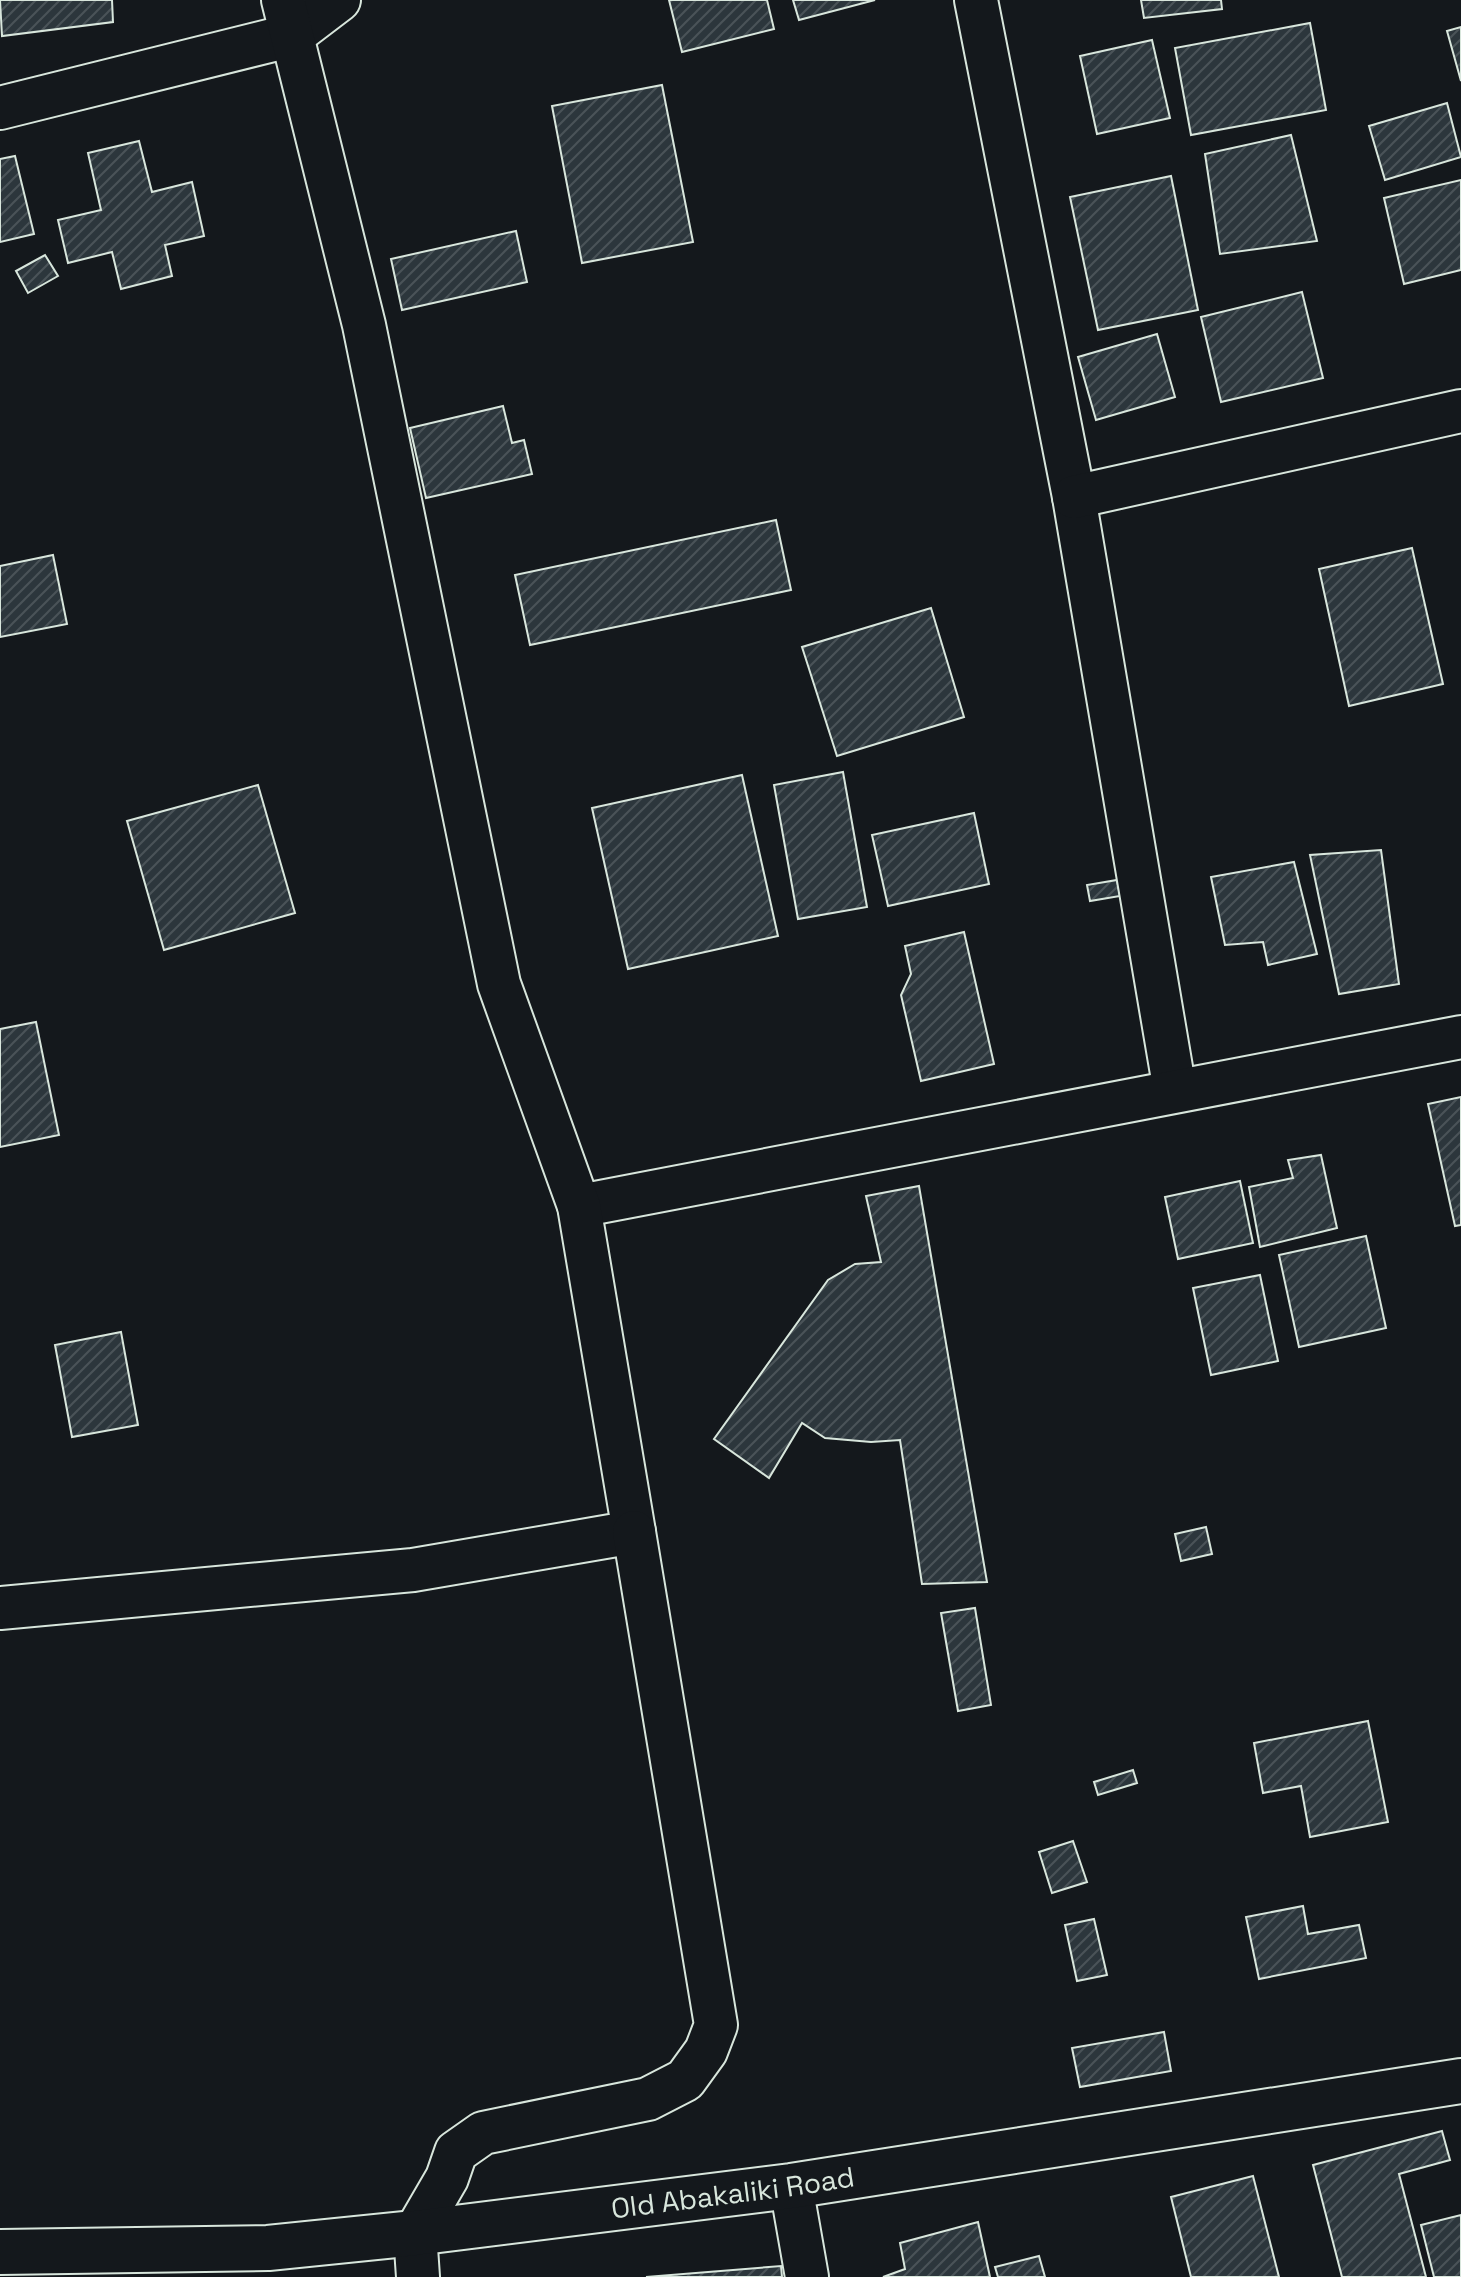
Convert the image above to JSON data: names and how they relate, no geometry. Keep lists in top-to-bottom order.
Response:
{
  "streets": {
    "main road": ["Old Abakaliki Road"]
  }
}
